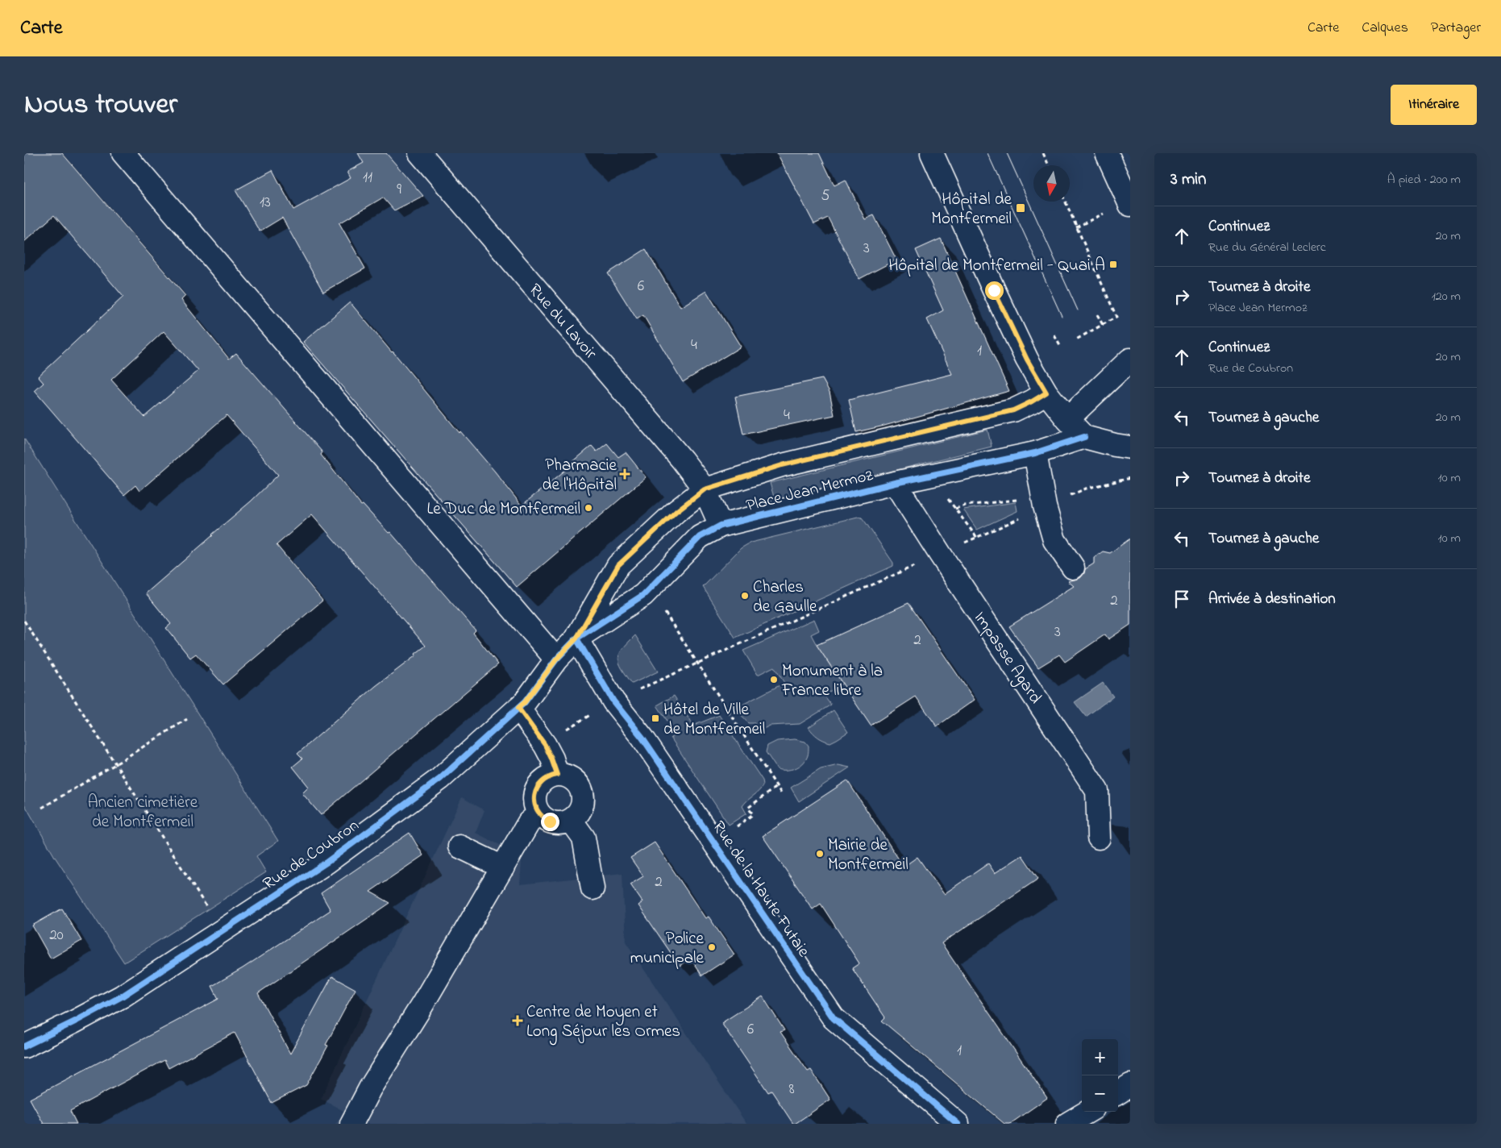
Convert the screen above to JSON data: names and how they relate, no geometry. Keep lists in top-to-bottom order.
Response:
{
  "streets": {
    "street": [
      "Rue du Lavoir",
      "Place Jean Mermoz",
      "Impasse Agard",
      "Rue de Coubron",
      "Rue de la Haute Futaie"
    ]
  },
  "crossings": [
    ["Rue du Lavoir", "Place Jean Mermoz"],
    ["Place Jean Mermoz", "Impasse Agard"],
    ["Place Jean Mermoz", "Rue de Coubron"],
    ["Place Jean Mermoz", "Rue de la Haute Futaie"],
    ["Rue de Coubron", "Rue de la Haute Futaie"]
  ],
  "parks": ["Ancien cimetière de Montfermeil"],
  "places": {
    "transit": ["Hôpital de Montfermeil", "Hôpital de Montfermeil - Quai A", "Hôtel de Ville de Montfermeil"],
    "health": ["Pharmacie de l'Hôpital", "Centre de Moyen et Long Séjour les Ormes"],
    "other": [
      "Le Duc de Montfermeil",
      "Charles de Gaulle",
      "Monument à la France libre",
      "Mairie de Montfermeil",
      "Police municipale"
    ]
  },
  "house_numbers": [
    "11",
    "9",
    "5",
    "13",
    "3",
    "6",
    "4",
    "1",
    "4",
    "2",
    "3",
    "2",
    "2",
    "20",
    "6",
    "1",
    "8"
  ],
  "north": "bottom",
  "page": {
    "header": "Carte",
    "nav": ["Carte", "Calques", "Partager"],
    "title": "Nous trouver",
    "buttons": "Itinéraire",
    "heading": ["3 min", "À pied · 200 m"],
    "list": [
      ["Continuez", "Rue du Général Leclerc", "20 m"],
      ["Tournez à droite", "Place Jean Mermoz", "120 m"],
      ["Continuez", "Rue de Coubron", "20 m"],
      ["Tournez à gauche", "20 m"],
      ["Tournez à droite", "10 m"],
      ["Tournez à gauche", "10 m"],
      "Arrivée à destination"
    ],
    "map_buttons": ["+", "−"]
  }
}
